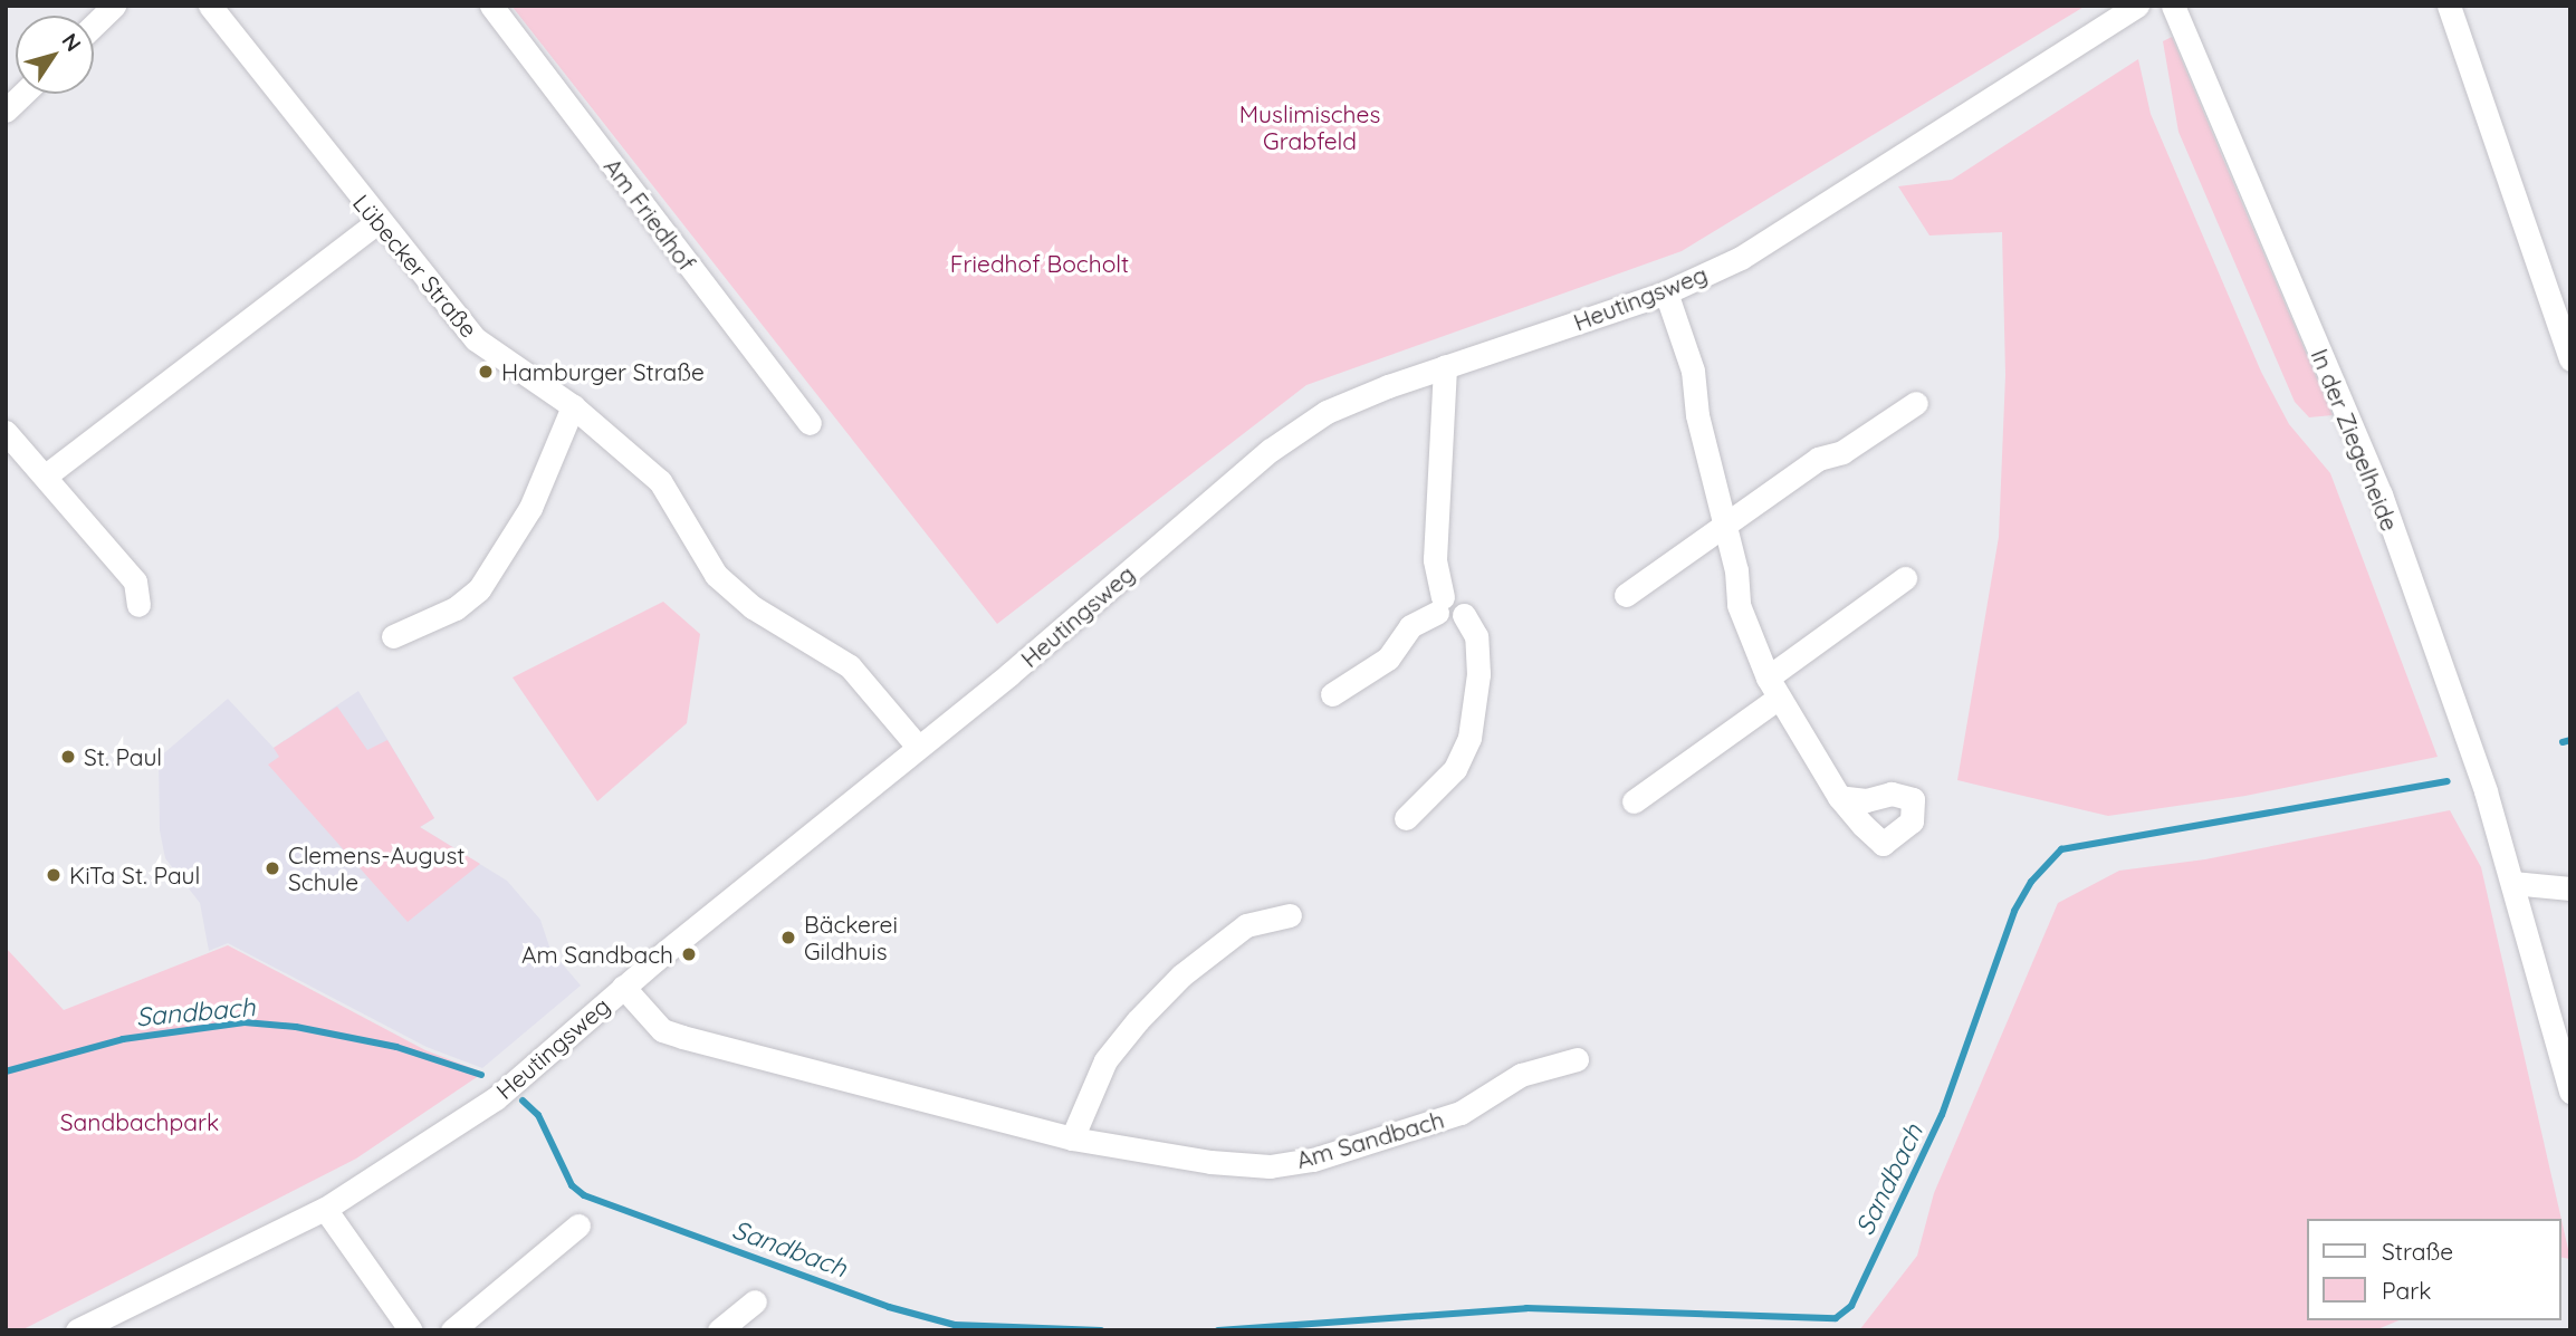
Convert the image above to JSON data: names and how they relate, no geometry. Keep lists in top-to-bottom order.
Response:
{
  "streets": {
    "street": [
      "Am Friedhof",
      "Lübecker Straße",
      "Heutingsweg",
      "In der Ziegelheide",
      "Am Sandbach"
    ]
  },
  "crossings": [
    ["Lübecker Straße", "Heutingsweg"],
    ["Heutingsweg", "Am Sandbach"]
  ],
  "water": ["Sandbach"],
  "parks": ["Muslimisches Grabfeld", "Friedhof Bocholt", "Sandbachpark"],
  "places": [
    "Hamburger Straße",
    "St. Paul",
    "Clemens-August Schule",
    "KiTa St. Paul",
    "Bäckerei Gildhuis",
    "Am Sandbach"
  ],
  "legend": ["Straße", "Park"],
  "north": "top right"
}
